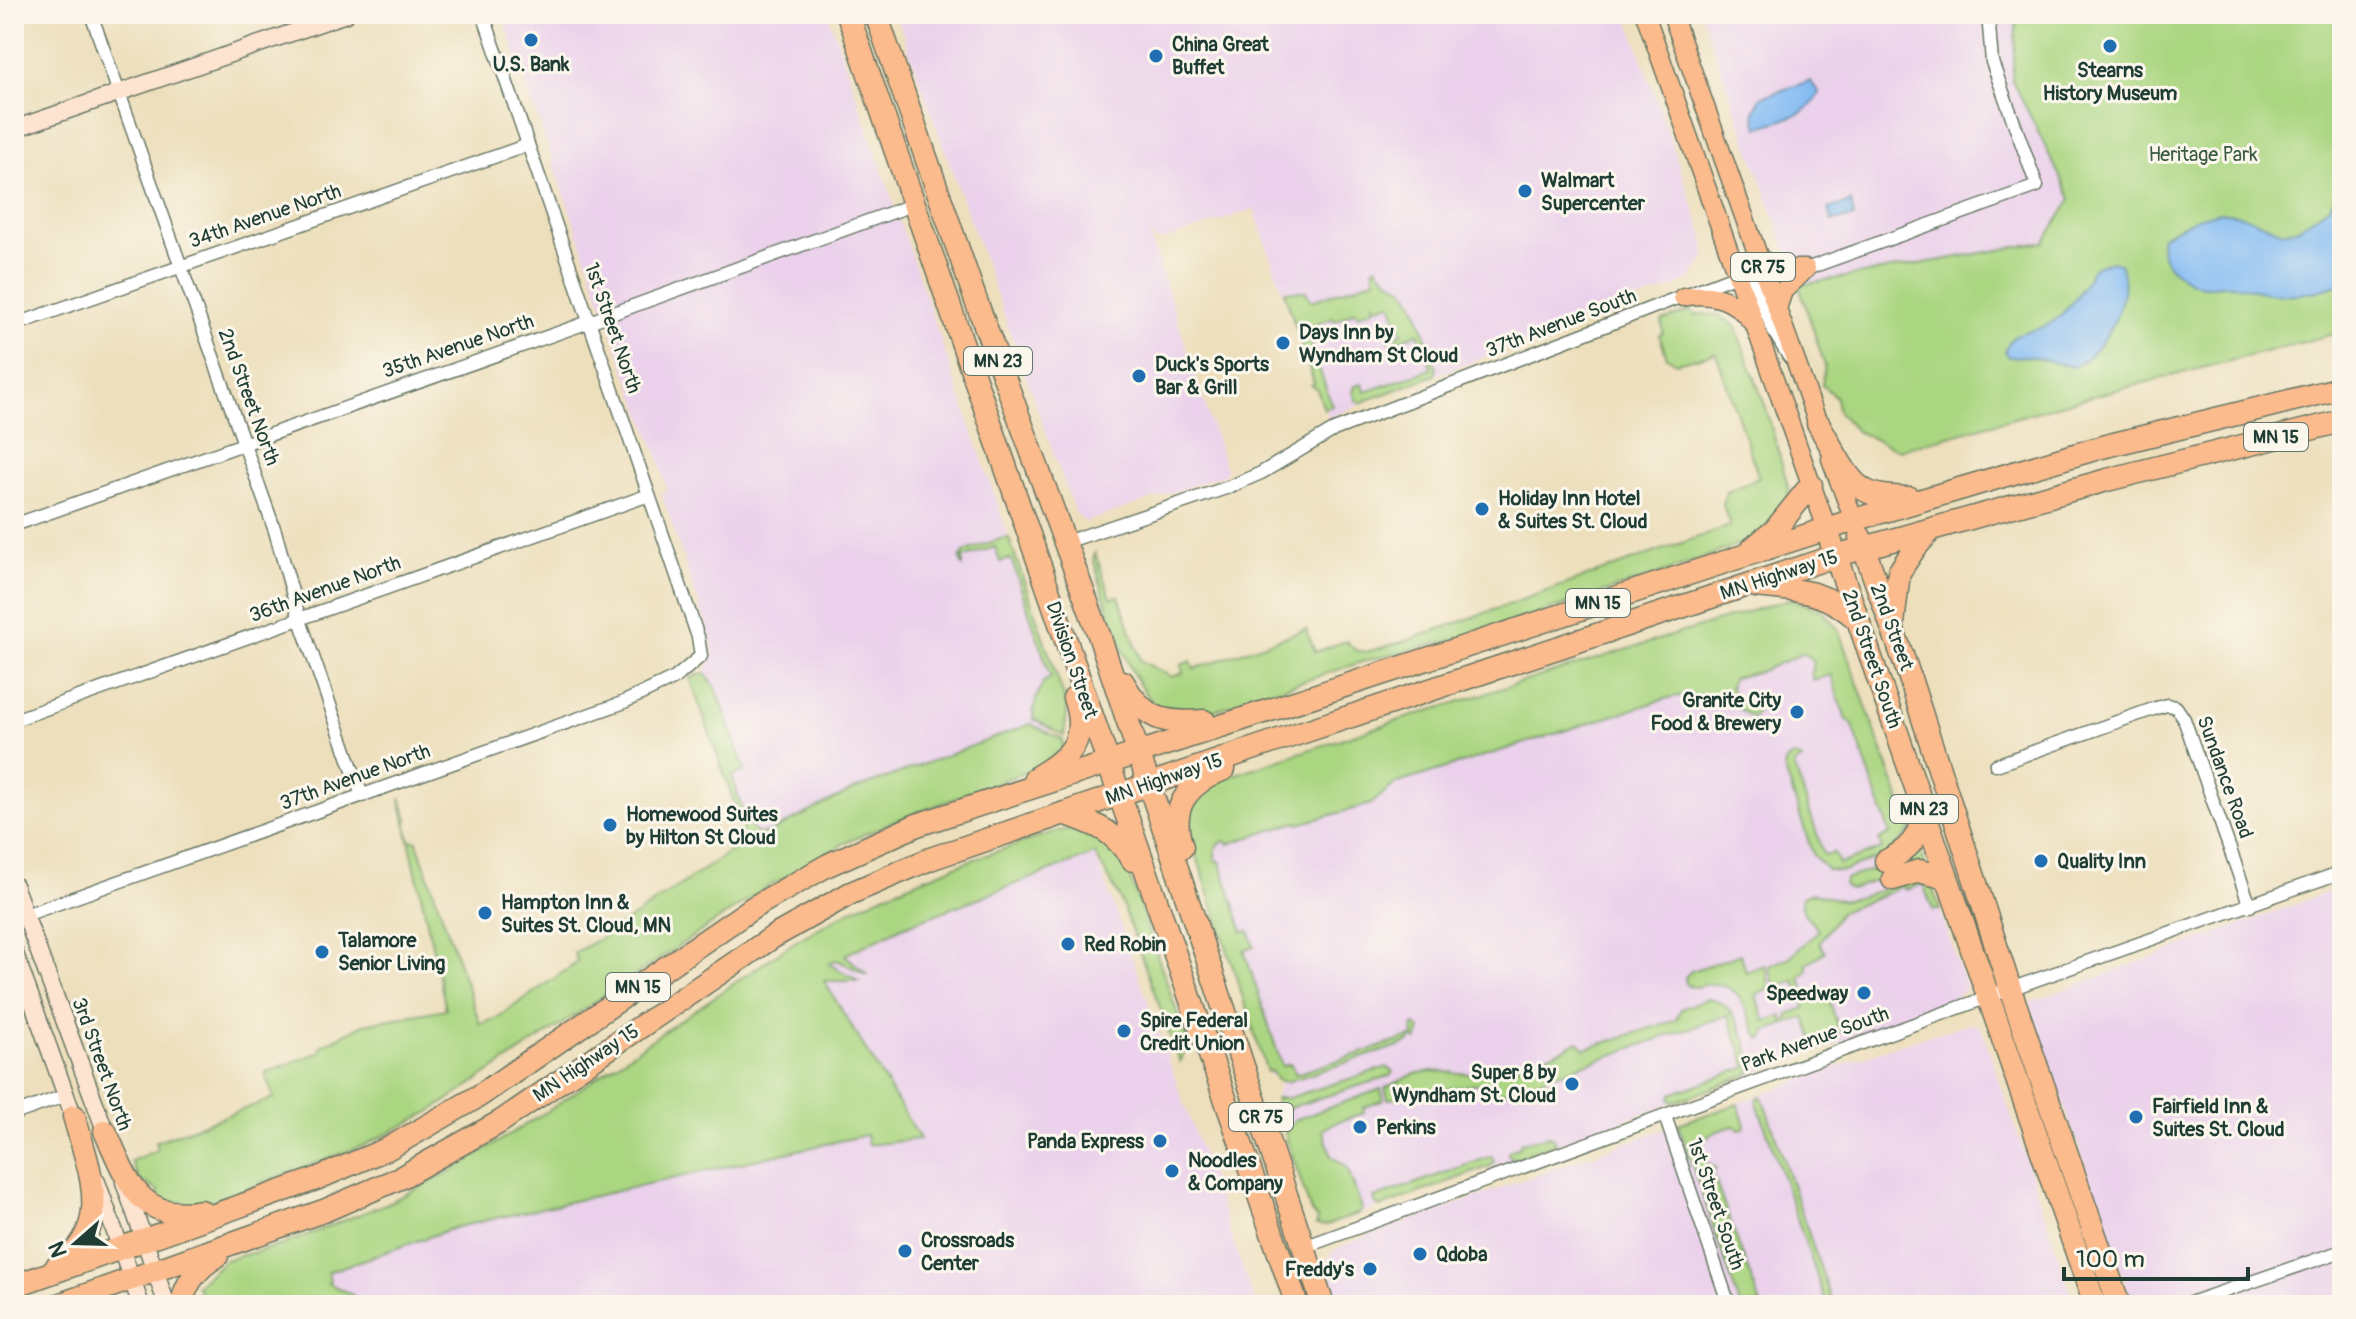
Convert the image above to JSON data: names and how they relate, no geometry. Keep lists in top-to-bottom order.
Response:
{
  "streets": {
    "highway": [
      "CR 75",
      "MN 23",
      "MN 15",
      "MN Highway 15",
      "2nd Street",
      "2nd Street South",
      "Division Street"
    ],
    "main road": ["3rd Street North"],
    "street": [
      "34th Avenue North",
      "37th Avenue South",
      "1st Street North",
      "35th Avenue North",
      "2nd Street North",
      "36th Avenue North",
      "37th Avenue North",
      "Sundance Road",
      "Park Avenue South",
      "1st Street South"
    ]
  },
  "crossings": [
    ["34th Avenue North", "1st Street North"],
    ["34th Avenue North", "2nd Street North"],
    ["CR 75", "MN Highway 15"],
    ["CR 75", "2nd Street"],
    ["37th Avenue South", "2nd Street South"],
    ["37th Avenue South", "Division Street"],
    ["1st Street North", "35th Avenue North"],
    ["1st Street North", "36th Avenue North"],
    ["1st Street North", "37th Avenue North"],
    ["35th Avenue North", "2nd Street North"],
    ["35th Avenue North", "Division Street"],
    ["2nd Street North", "36th Avenue North"],
    ["2nd Street North", "37th Avenue North"],
    ["MN 15", "MN Highway 15"],
    ["MN 15", "3rd Street North"],
    ["MN Highway 15", "2nd Street"],
    ["MN Highway 15", "2nd Street South"],
    ["MN Highway 15", "Division Street"],
    ["MN Highway 15", "3rd Street North"],
    ["2nd Street", "2nd Street South"],
    ["2nd Street South", "Park Avenue South"],
    ["Division Street", "Park Avenue South"],
    ["37th Avenue North", "3rd Street North"],
    ["Sundance Road", "Park Avenue South"],
    ["Park Avenue South", "1st Street South"]
  ],
  "parks": ["Heritage Park"],
  "places": [
    "U.S. Bank",
    "Stearns History Museum",
    "China Great Buffet",
    "Walmart Supercenter",
    "Days Inn by Wyndham St Cloud",
    "Duck's Sports Bar & Grill",
    "Holiday Inn Hotel & Suites St. Cloud",
    "Granite City Food & Brewery",
    "Homewood Suites by Hilton St Cloud",
    "Quality Inn",
    "Hampton Inn & Suites St. Cloud, MN",
    "Red Robin",
    "Talamore Senior Living",
    "Speedway",
    "Spire Federal Credit Union",
    "Super 8 by Wyndham St. Cloud",
    "Fairfield Inn & Suites St. Cloud",
    "Perkins",
    "Panda Express",
    "Noodles & Company",
    "Crossroads Center",
    "Qdoba",
    "Freddy's"
  ],
  "scale_bar": "100 m",
  "north": "left"
}
